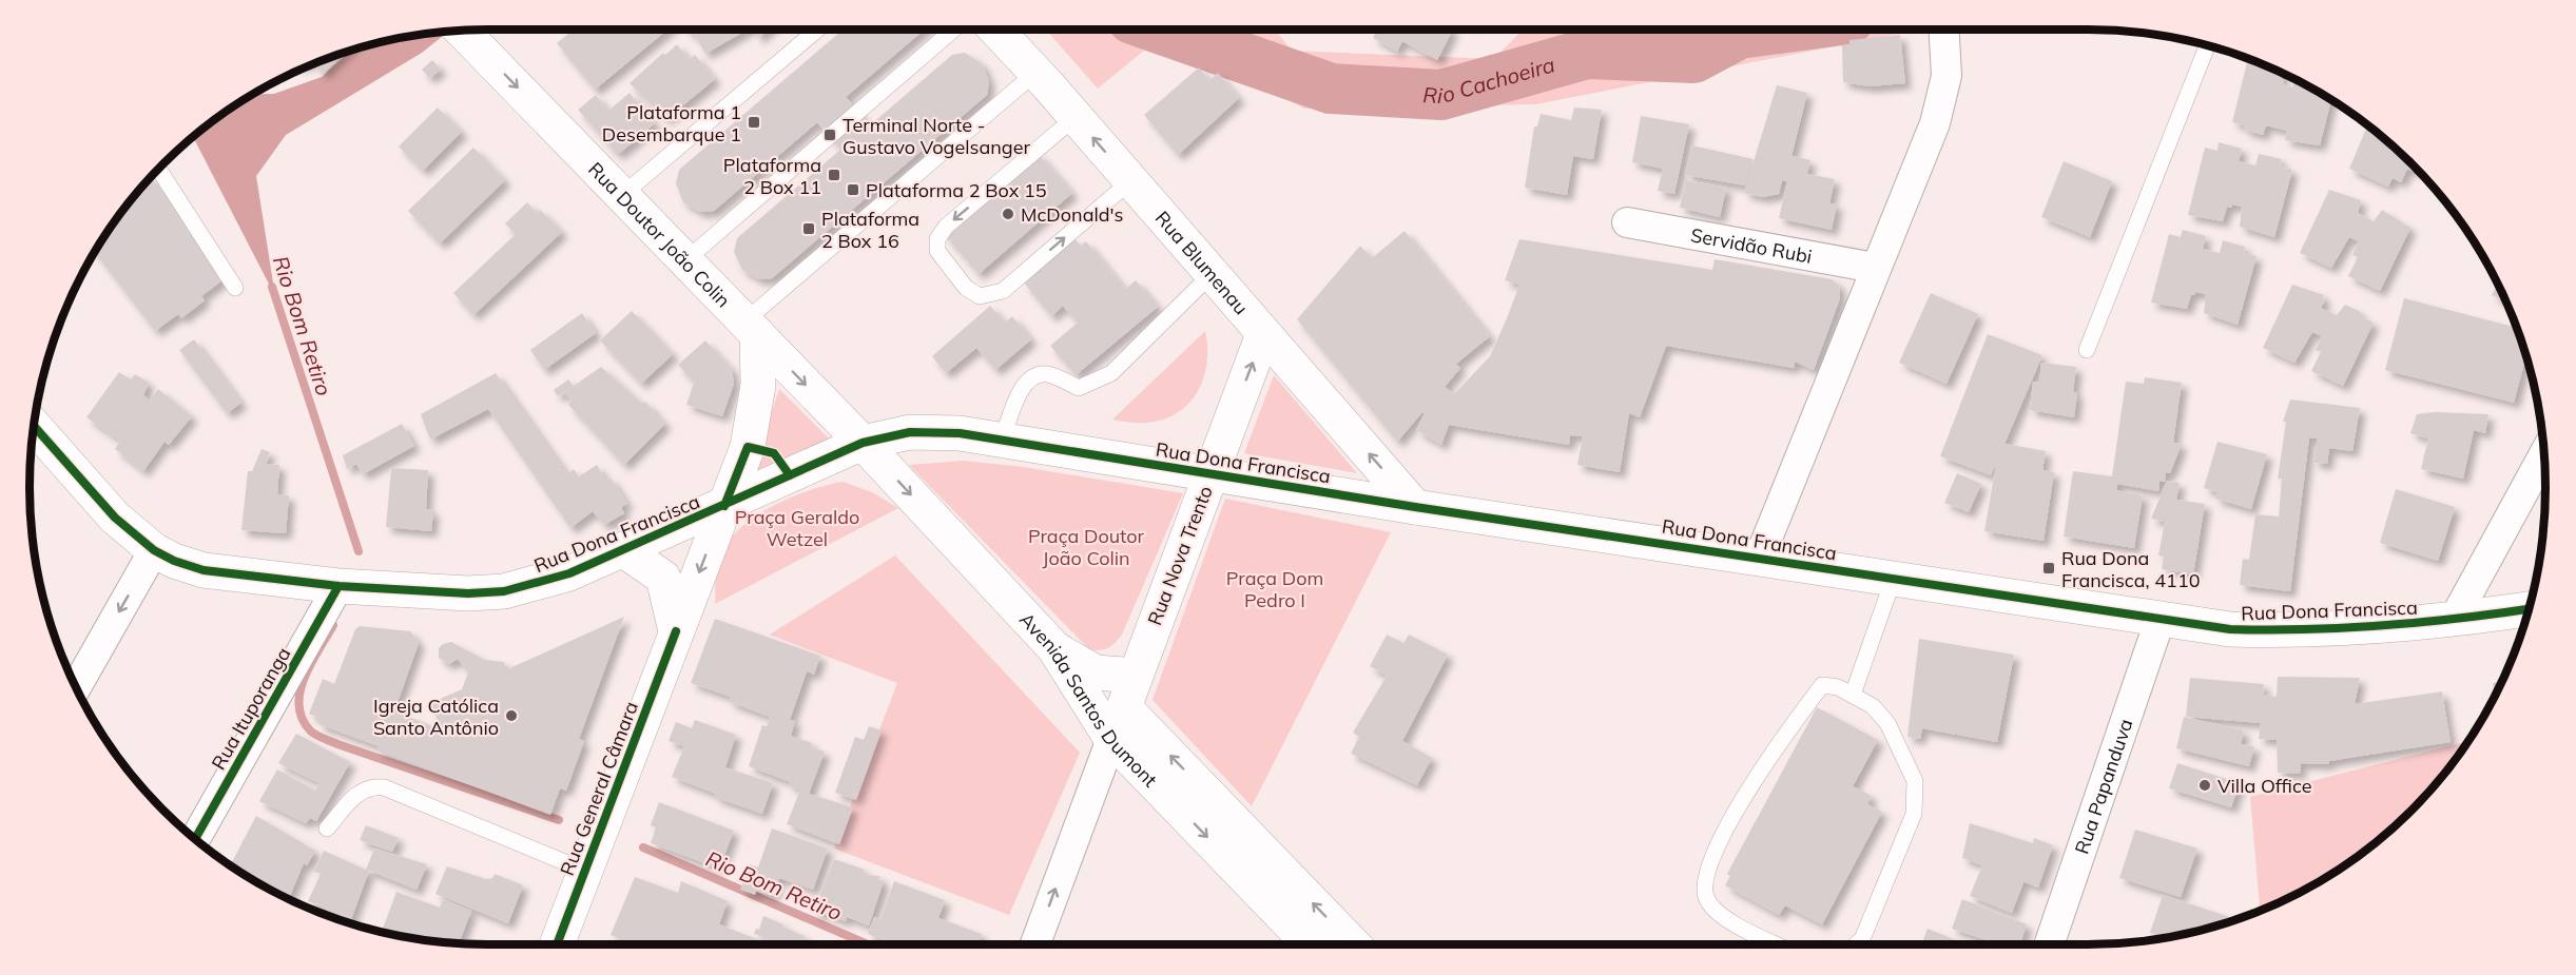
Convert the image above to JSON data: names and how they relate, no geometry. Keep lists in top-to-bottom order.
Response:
{
  "streets": {
    "main road": [
      "Rua Doutor João Colin",
      "Rua Blumenau",
      "Rua Dona Francisca",
      "Rua Nova Trento",
      "Avenida Santos Dumont",
      "Rua General Câmara"
    ],
    "street": ["Servidão Rubi", "Rua Ituporanga", "Rua Papanduva"]
  },
  "crossings": [
    ["Rua Doutor João Colin", "Rua Dona Francisca"],
    ["Rua Doutor João Colin", "Avenida Santos Dumont"],
    ["Rua Doutor João Colin", "Rua General Câmara"],
    ["Rua Blumenau", "Rua Dona Francisca"],
    ["Rua Blumenau", "Rua Nova Trento"],
    ["Rua Dona Francisca", "Rua Nova Trento"],
    ["Rua Dona Francisca", "Avenida Santos Dumont"],
    ["Rua Dona Francisca", "Rua Ituporanga"],
    ["Rua Dona Francisca", "Rua Papanduva"],
    ["Rua Dona Francisca", "Rua General Câmara"],
    ["Rua Nova Trento", "Avenida Santos Dumont"]
  ],
  "one_way": ["Rua Doutor João Colin", "Rua Blumenau", "Rua Nova Trento"],
  "water": ["Rio Cachoeira", "Rio Bom Retiro"],
  "parks": ["Praça Geraldo Wetzel", "Praça Doutor João Colin", "Praça Dom Pedro I"],
  "places": {
    "transit": [
      "Plataforma 1 Desembarque 1",
      "Terminal Norte - Gustavo Vogelsanger",
      "Plataforma 2 Box 11",
      "Plataforma 2 Box 15",
      "Plataforma 2 Box 16",
      "Rua Dona Francisca, 4110"
    ],
    "other": ["McDonald's", "Igreja Católica Santo Antônio", "Villa Office"]
  }
}
